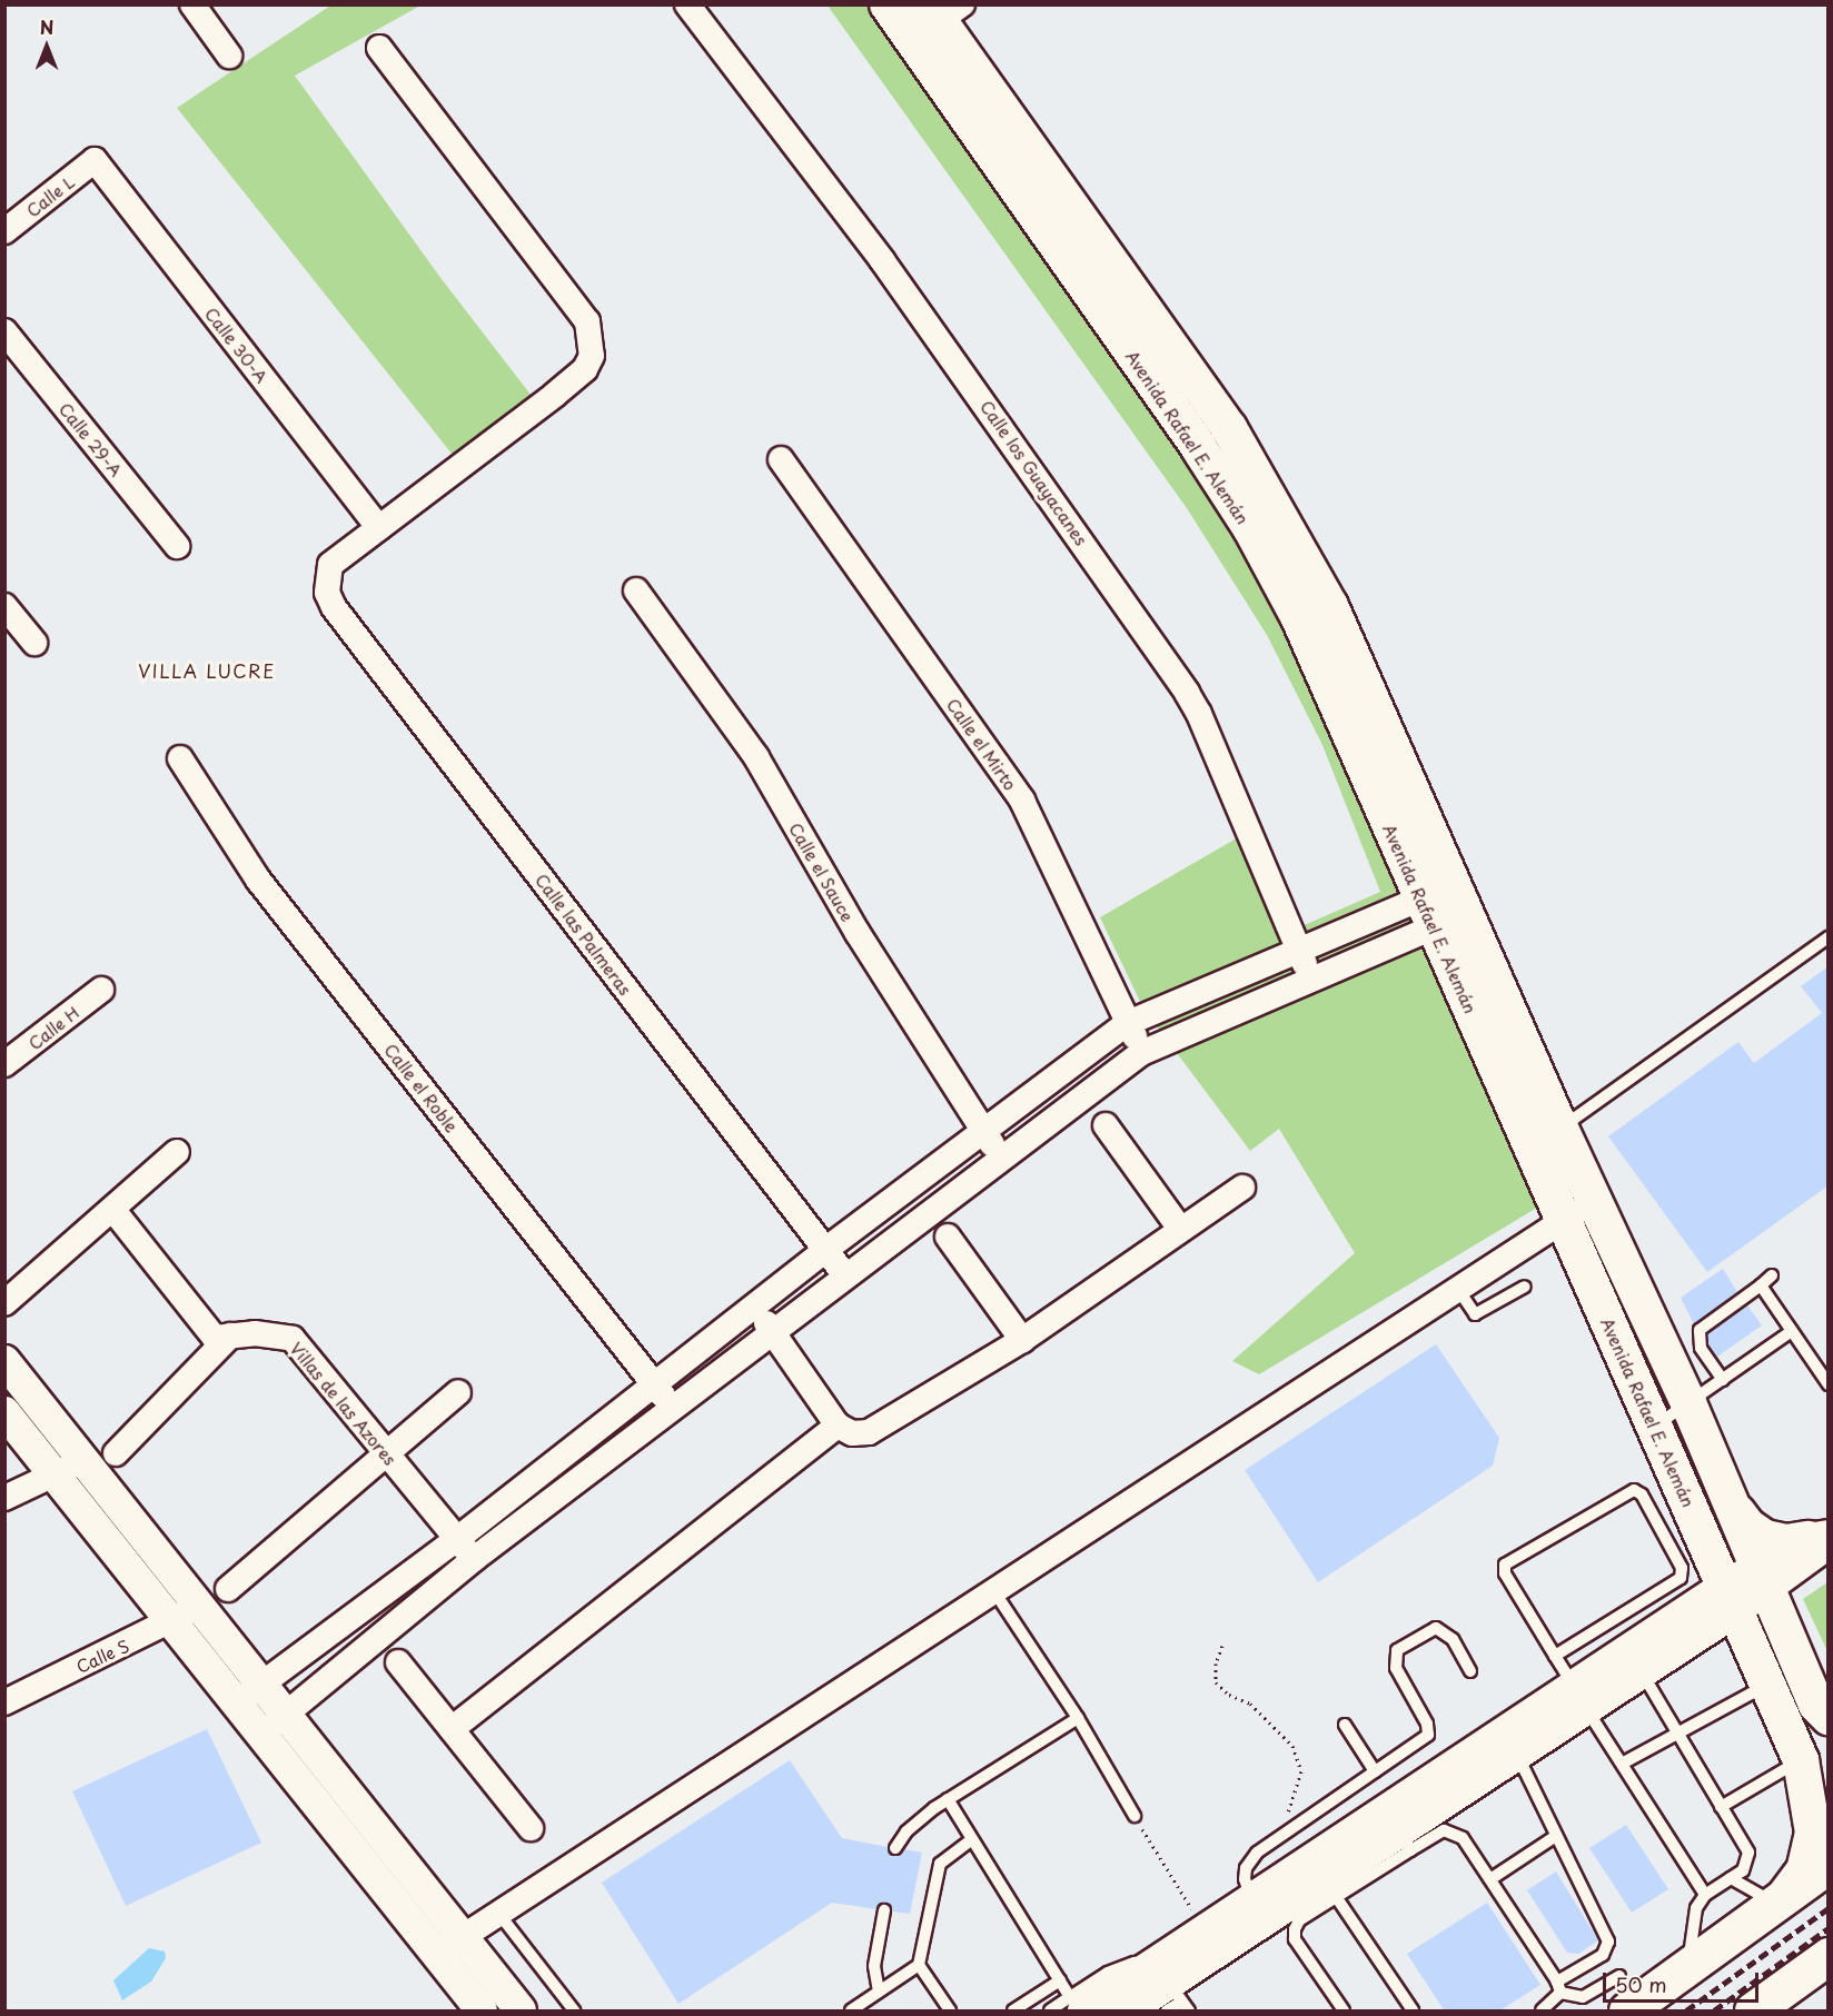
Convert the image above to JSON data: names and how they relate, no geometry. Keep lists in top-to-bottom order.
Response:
{
  "streets": {
    "main road": ["Avenida Rafael E. Alemán"],
    "street": [
      "Calle L",
      "Calle 30-A",
      "Calle 29-A",
      "Calle los Guayacanes",
      "Calle el Mirto",
      "Calle el Sauce",
      "Calle las Palmeras",
      "Calle H",
      "Calle el Roble",
      "Villas de las Azores",
      "Calle S"
    ]
  },
  "crossings": [
    ["Calle L", "Calle 30-A"],
    ["Calle 30-A", "Calle las Palmeras"]
  ],
  "districts": ["VILLA LUCRE"],
  "scale_bar": "50 m",
  "north": "top"
}
